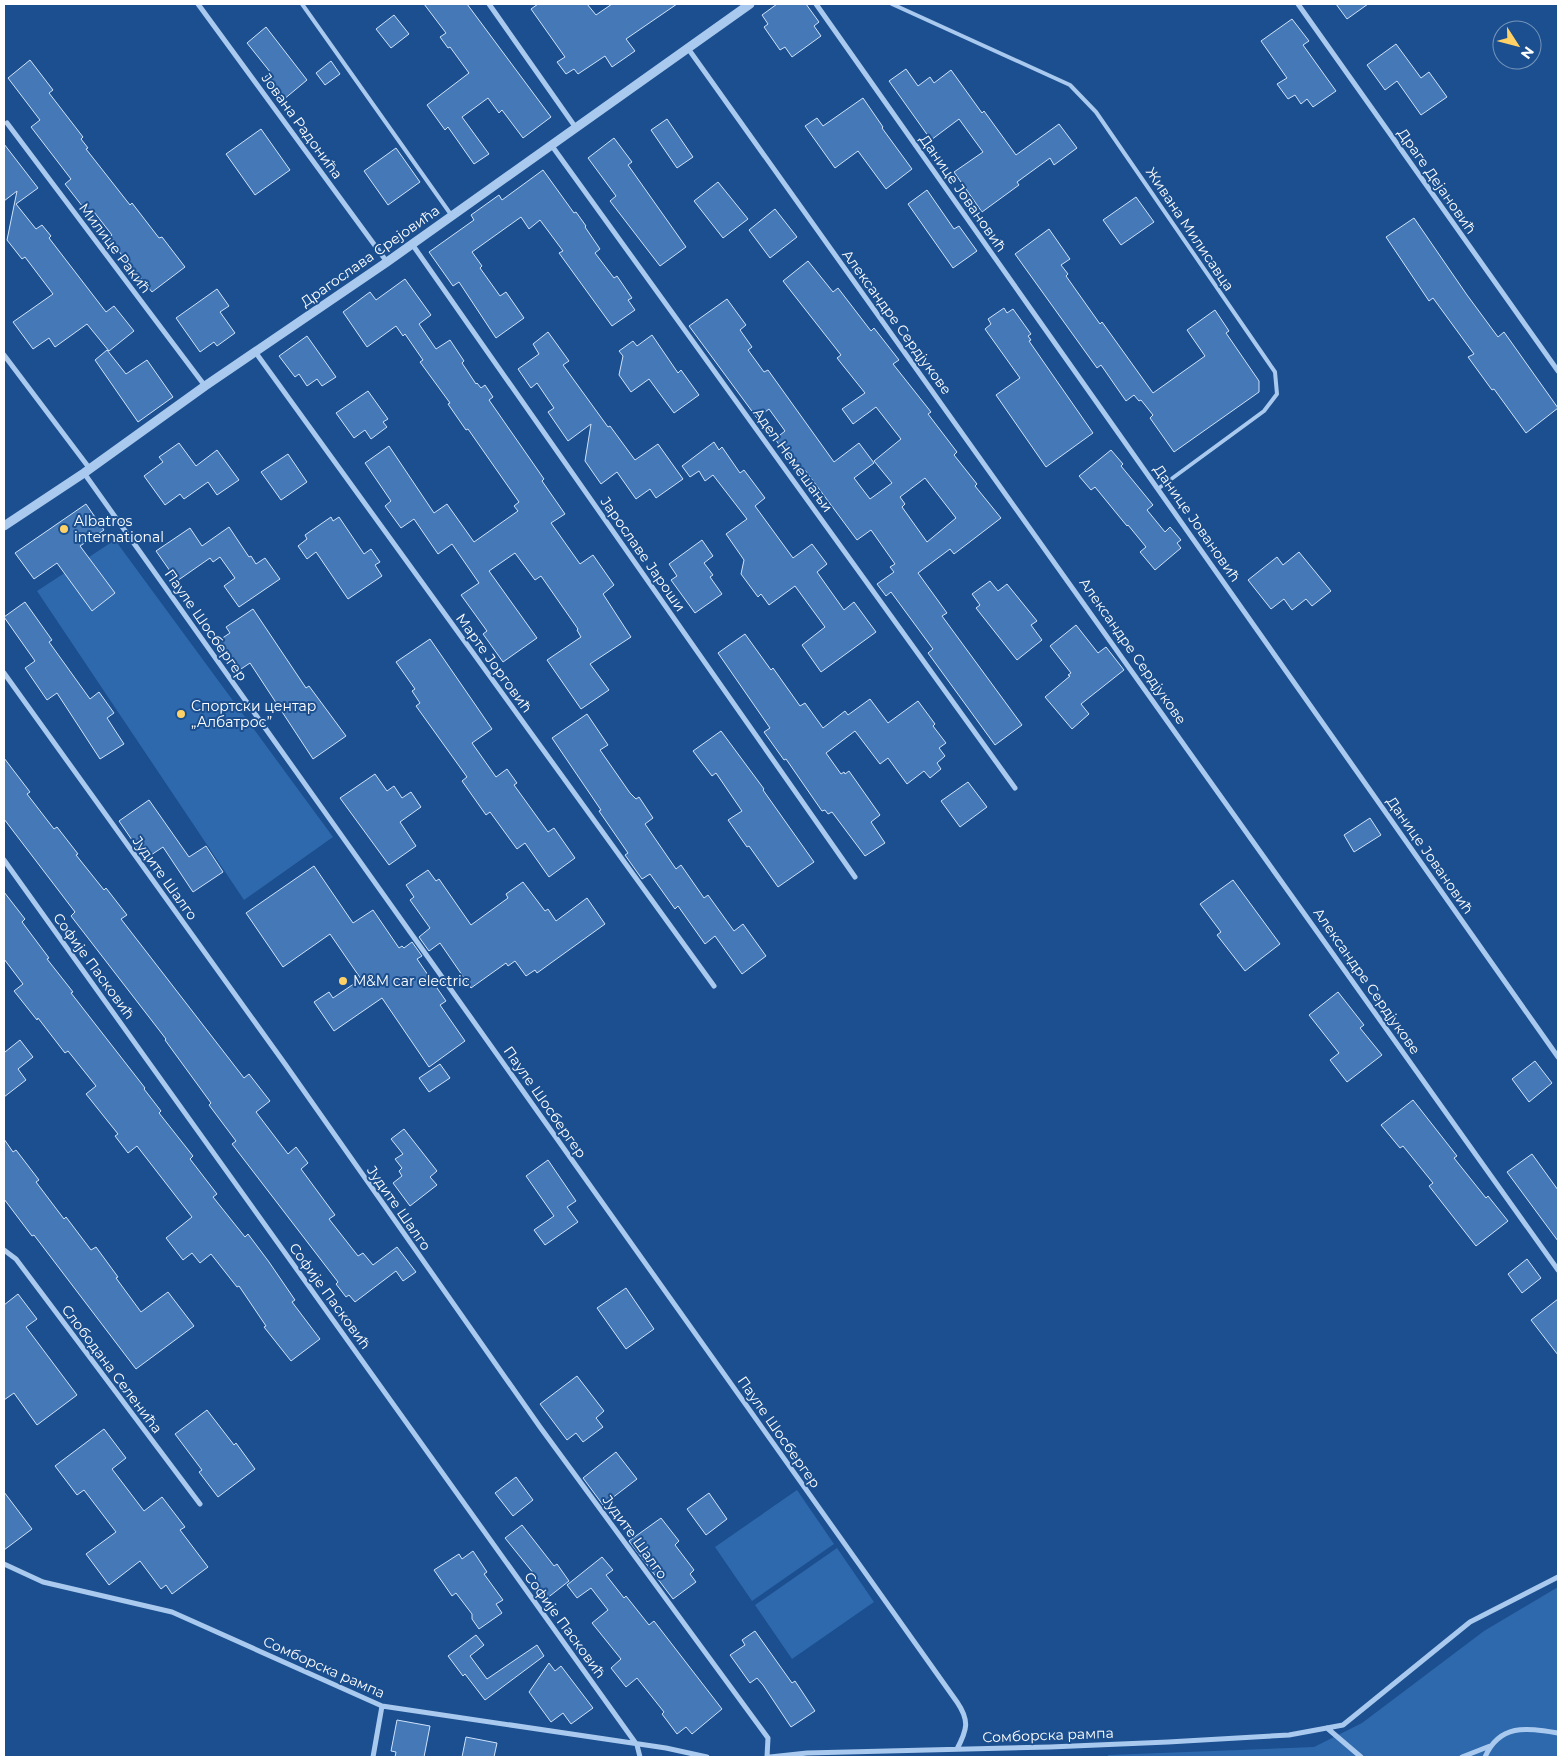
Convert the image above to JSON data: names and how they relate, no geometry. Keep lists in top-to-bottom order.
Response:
{
  "streets": {
    "street": [
      "Јована Радонића",
      "Драге Дејановић",
      "Данице Јовановић",
      "Милице Ракић",
      "Драгослава Срејовића",
      "Александре Сердјукове",
      "Адел Немешањи",
      "Јарославе Јароши",
      "Пауле Шосбергер",
      "Марте Јорговић",
      "Јудите Шалго",
      "Софије Пасковић",
      "Слободана Селенића",
      "Сомборска рампа"
    ],
    "lane": ["Живана Милисавца"]
  },
  "crossings": [
    ["Јована Радонића", "Драгослава Срејовића"],
    ["Данице Јовановић", "Живана Милисавца"],
    ["Милице Ракић", "Драгослава Срејовића"],
    ["Драгослава Срејовића", "Александре Сердјукове"],
    ["Драгослава Срејовића", "Адел Немешањи"],
    ["Драгослава Срејовића", "Јарославе Јароши"],
    ["Драгослава Срејовића", "Пауле Шосбергер"],
    ["Драгослава Срејовића", "Марте Јорговић"],
    ["Пауле Шосбергер", "Сомборска рампа"],
    ["Јудите Шалго", "Сомборска рампа"],
    ["Софије Пасковић", "Сомборска рампа"]
  ],
  "places": ["Albatros international", "Спортски центар „Албатрос”", "M&M car electric"],
  "north": "bottom right"
}
